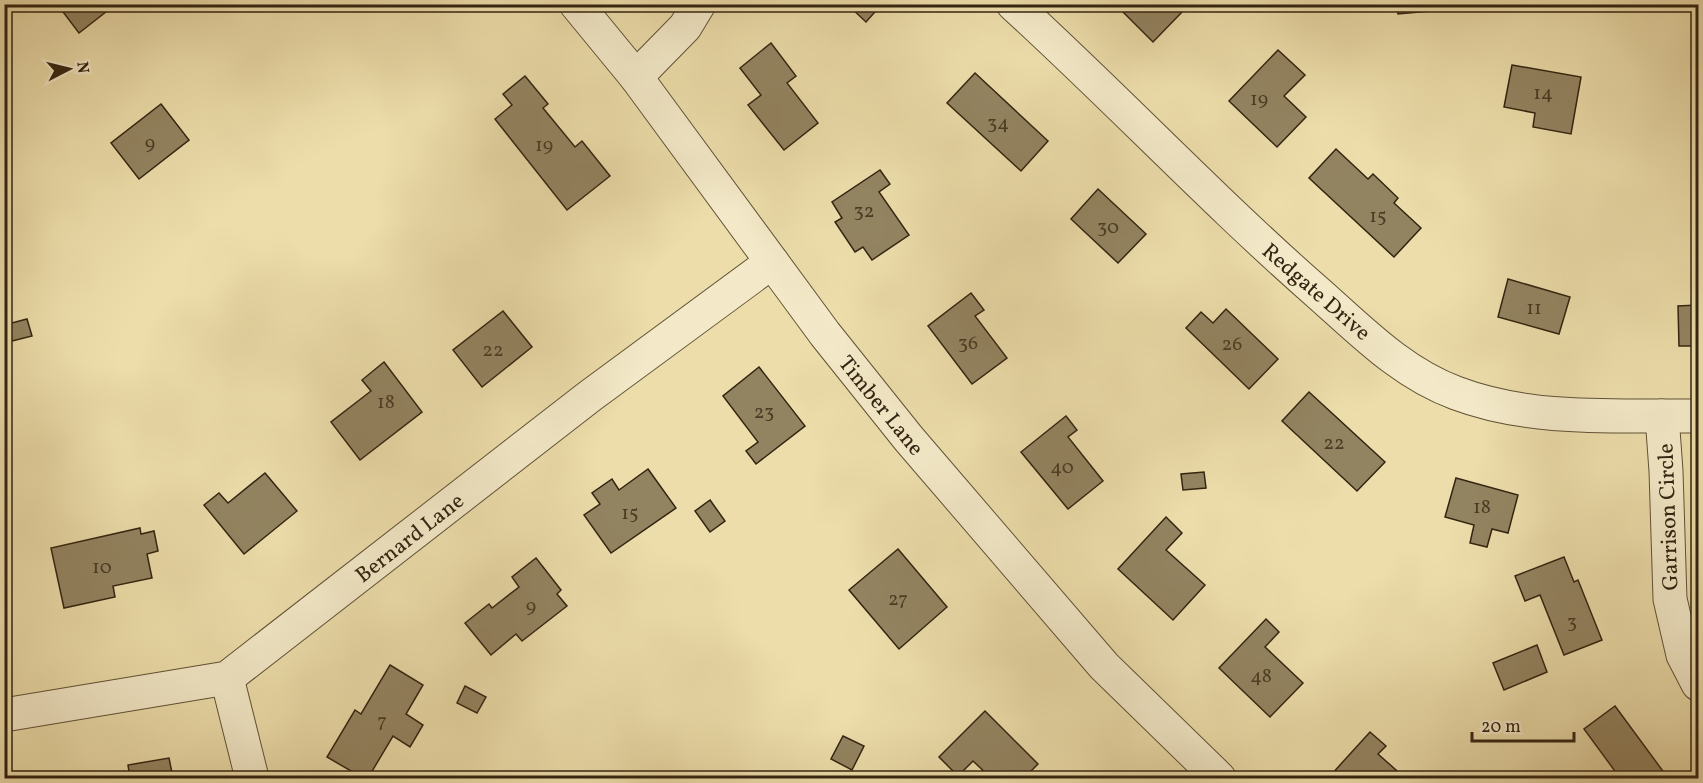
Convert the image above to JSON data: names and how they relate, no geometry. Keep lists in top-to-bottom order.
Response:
{
  "streets": {
    "street": [
      "Redgate Drive",
      "Timber Lane",
      "Garrison Circle",
      "Bernard Lane"
    ]
  },
  "crossings": [
    ["Redgate Drive", "Garrison Circle"],
    ["Timber Lane", "Bernard Lane"]
  ],
  "house_numbers": [
    "14",
    "19",
    "34",
    "9",
    "19",
    "32",
    "15",
    "30",
    "11",
    "36",
    "26",
    "22",
    "18",
    "23",
    "22",
    "40",
    "18",
    "15",
    "10",
    "27",
    "9",
    "3",
    "48",
    "7"
  ],
  "scale_bar": "20 m",
  "north": "right"
}
